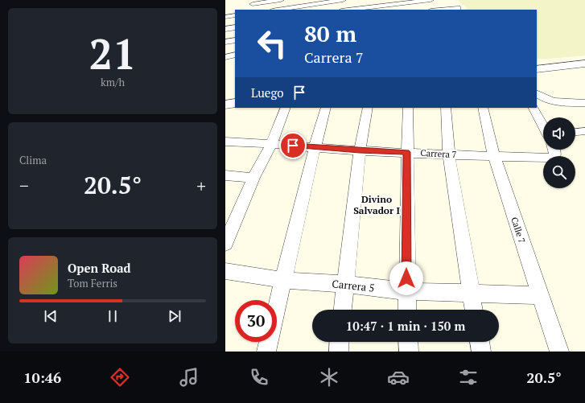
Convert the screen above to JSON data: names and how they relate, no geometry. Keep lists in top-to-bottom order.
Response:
{
  "streets": {
    "street": ["Carrera 7", "Calle 7", "Carrera 5"]
  },
  "crossings": [
    ["Carrera 7", "Calle 7"],
    ["Calle 7", "Carrera 5"]
  ],
  "districts": ["Divino Salvador I"],
  "page": {
    "tile": [
      ["21", "km/h"],
      "Clima"
    ],
    "turn": ["80 m", "Carrera 7"],
    "then": "Luego",
    "heat": ["−", "20.5°", "+"],
    "song": ["Open Road", "Tom Ferris"],
    "limit": "30",
    "trip": "10:47 · 1 min · 150 m",
    "tabs": ["10:46", "20.5°"]
  }
}
